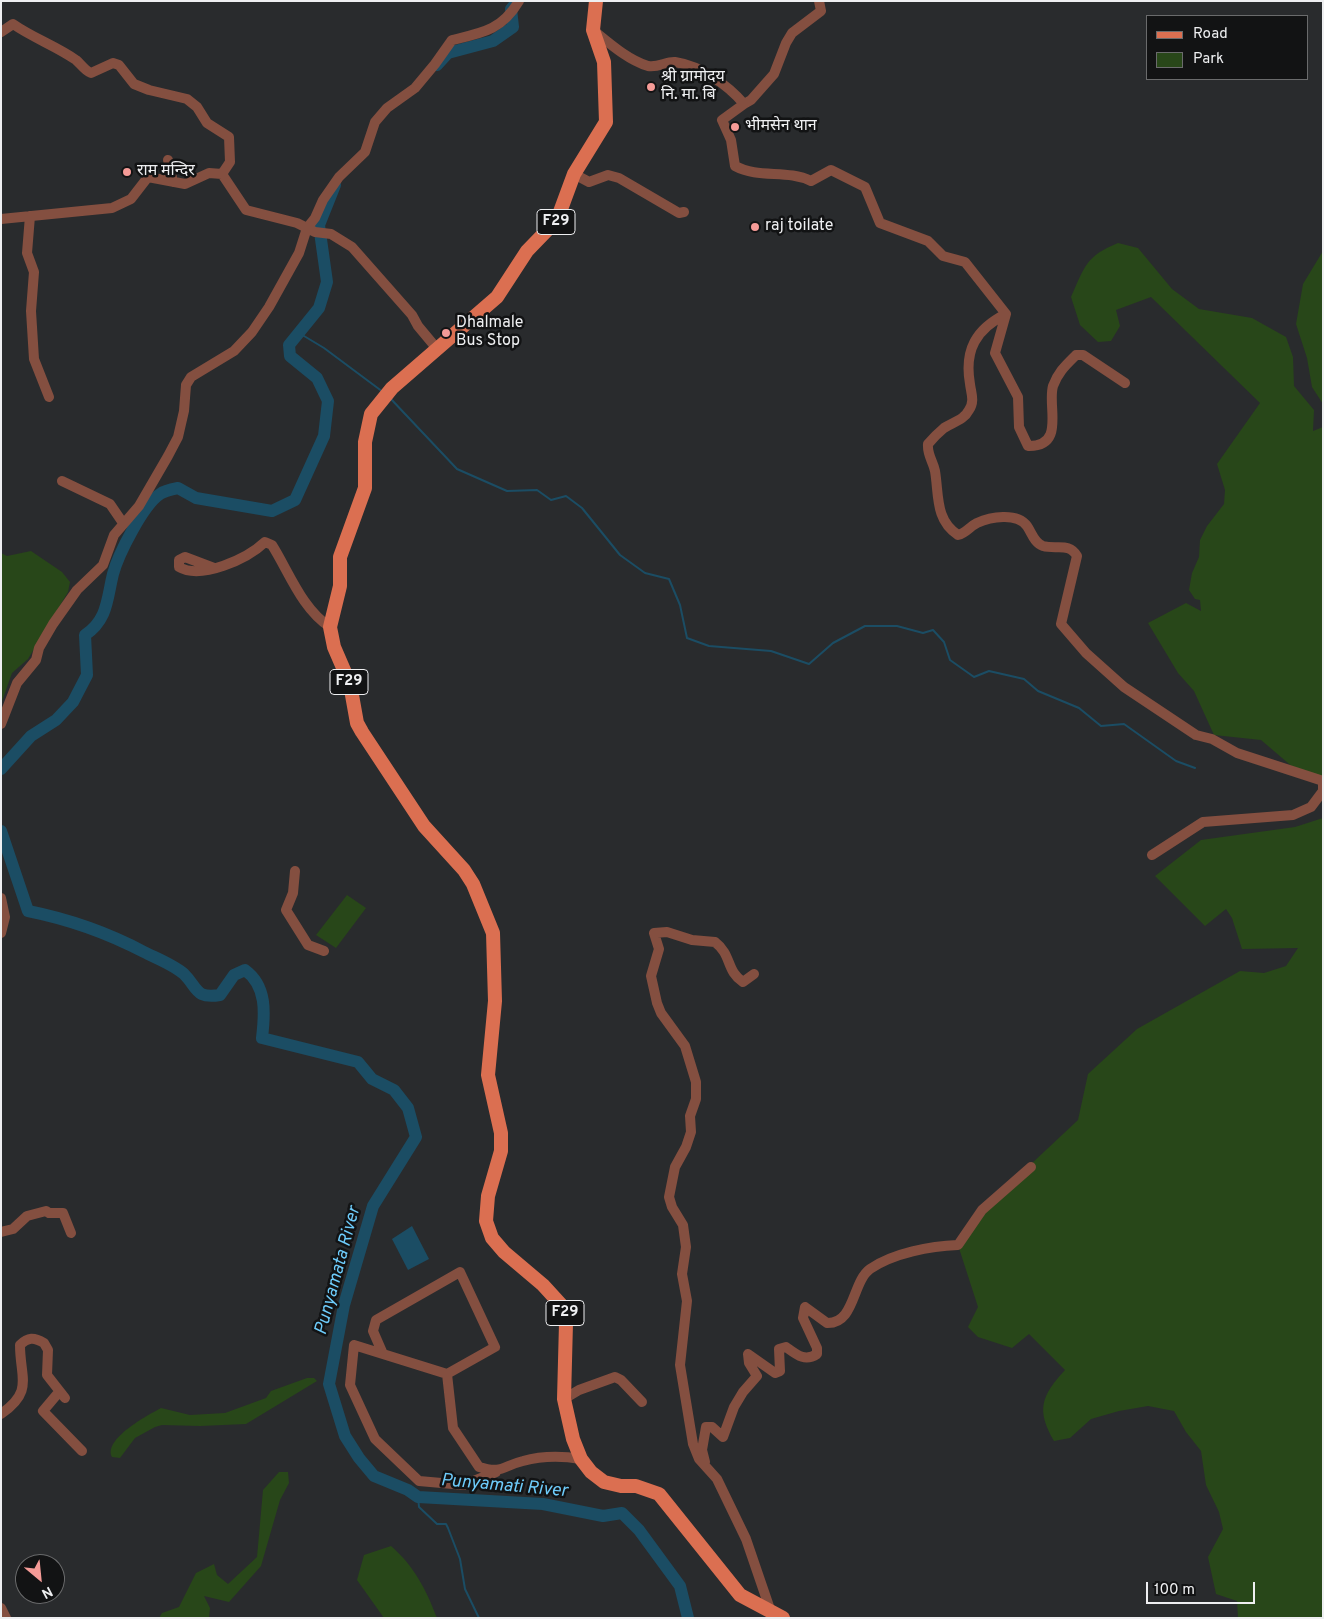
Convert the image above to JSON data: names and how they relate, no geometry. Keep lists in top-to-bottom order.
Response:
{
  "streets": {
    "main road": ["F29"]
  },
  "water": ["Punyamata River", "Punyamati River"],
  "places": [
    "श्री ग्रामोदय नि. मा. बि",
    "भीमसेन थान",
    "राम मन्दिर",
    "raj toilate",
    "Dhalmale Bus Stop"
  ],
  "legend": ["Road", "Park"],
  "scale_bar": "100 m",
  "north": "bottom right"
}
